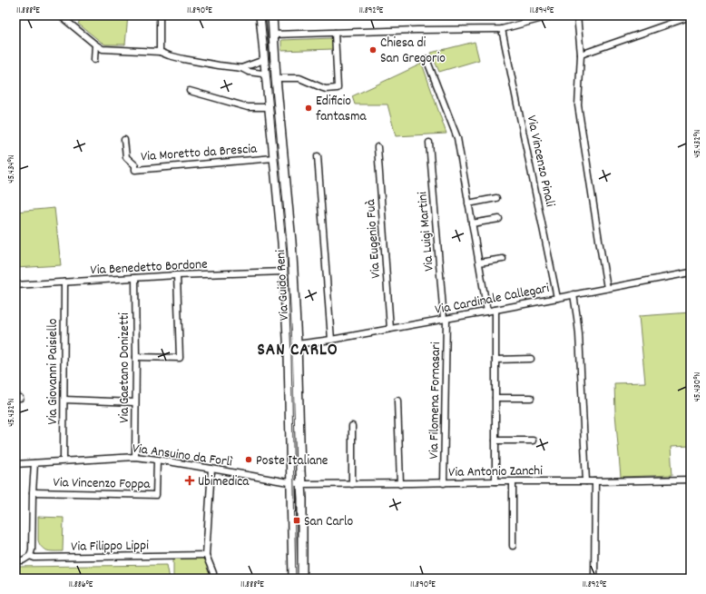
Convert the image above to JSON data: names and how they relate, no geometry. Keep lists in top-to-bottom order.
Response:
{
  "streets": {
    "street": [
      "Via Moretto da Brescia",
      "Via Vincenzo Pinali",
      "Via Luigi Martini",
      "Via Eugenio Fuà",
      "Via Benedetto Bordone",
      "Via Guido Reni",
      "Via Cardinale Callegari",
      "Via Gaetano Donizetti",
      "Via Giovanni Paisiello",
      "Via Filomena Fornasari",
      "Via Ansuino da Forlì",
      "Via Antonio Zanchi",
      "Via Vincenzo Foppa",
      "Via Filippo Lippi"
    ]
  },
  "crossings": [
    ["Via Moretto da Brescia", "Via Guido Reni"],
    ["Via Vincenzo Pinali", "Via Cardinale Callegari"],
    ["Via Luigi Martini", "Via Cardinale Callegari"],
    ["Via Luigi Martini", "Via Filomena Fornasari"],
    ["Via Eugenio Fuà", "Via Cardinale Callegari"],
    ["Via Benedetto Bordone", "Via Guido Reni"],
    ["Via Benedetto Bordone", "Via Gaetano Donizetti"],
    ["Via Benedetto Bordone", "Via Giovanni Paisiello"],
    ["Via Guido Reni", "Via Cardinale Callegari"],
    ["Via Guido Reni", "Via Ansuino da Forlì"],
    ["Via Guido Reni", "Via Antonio Zanchi"],
    ["Via Cardinale Callegari", "Via Filomena Fornasari"],
    ["Via Gaetano Donizetti", "Via Ansuino da Forlì"],
    ["Via Giovanni Paisiello", "Via Ansuino da Forlì"],
    ["Via Filomena Fornasari", "Via Antonio Zanchi"],
    ["Via Ansuino da Forlì", "Via Antonio Zanchi"],
    ["Via Ansuino da Forlì", "Via Vincenzo Foppa"]
  ],
  "districts": ["SAN CARLO"],
  "places": {
    "other": ["Chiesa di San Gregorio", "Edificio fantasma", "Poste Italiane"],
    "health": ["Ubimedica"],
    "transit": ["San Carlo"]
  },
  "coordinates": [
    "11.888°E",
    "11.890°E",
    "11.892°E",
    "11.894°E",
    "45.432°N",
    "45.434°N",
    "45.430°N",
    "11.886°E"
  ]
}
